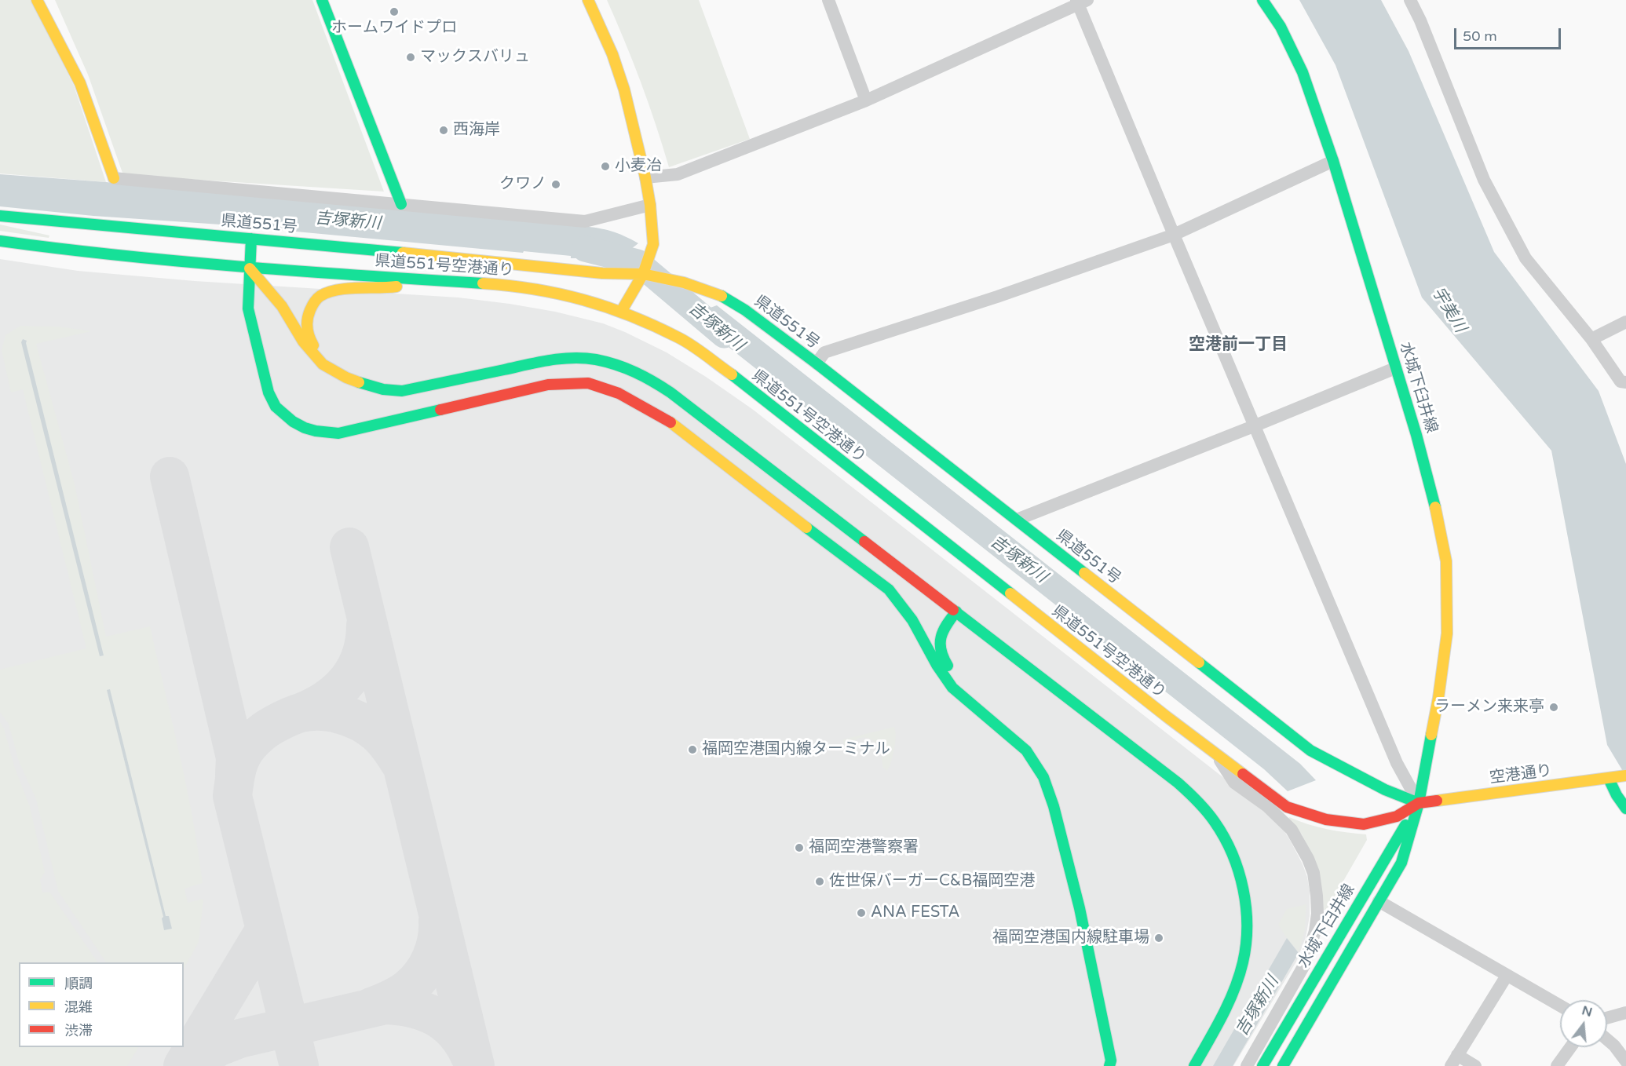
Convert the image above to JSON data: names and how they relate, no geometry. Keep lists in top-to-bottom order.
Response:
{
  "streets": {
    "main road": [
      "県道551号",
      "県道551号空港通り",
      "水城下臼井線",
      "空港通り"
    ]
  },
  "crossings": [
    ["県道551号", "県道551号空港通り"],
    ["県道551号", "水城下臼井線"],
    ["県道551号", "空港通り"],
    ["県道551号空港通り", "水城下臼井線"],
    ["県道551号空港通り", "空港通り"],
    ["水城下臼井線", "空港通り"]
  ],
  "districts": ["空港前一丁目"],
  "water": ["吉塚新川", "宇美川"],
  "places": [
    "ホームワイドプロ",
    "マックスバリュ",
    "西海岸",
    "小麦冶",
    "クワノ",
    "ラーメン来来亭",
    "福岡空港国内線ターミナル",
    "福岡空港警察署",
    "佐世保バーガーC&B福岡空港",
    "ANA FESTA",
    "福岡空港国内線駐車場"
  ],
  "legend": ["順調", "混雑", "渋滞"],
  "scale_bar": "50 m",
  "north": "top"
}
